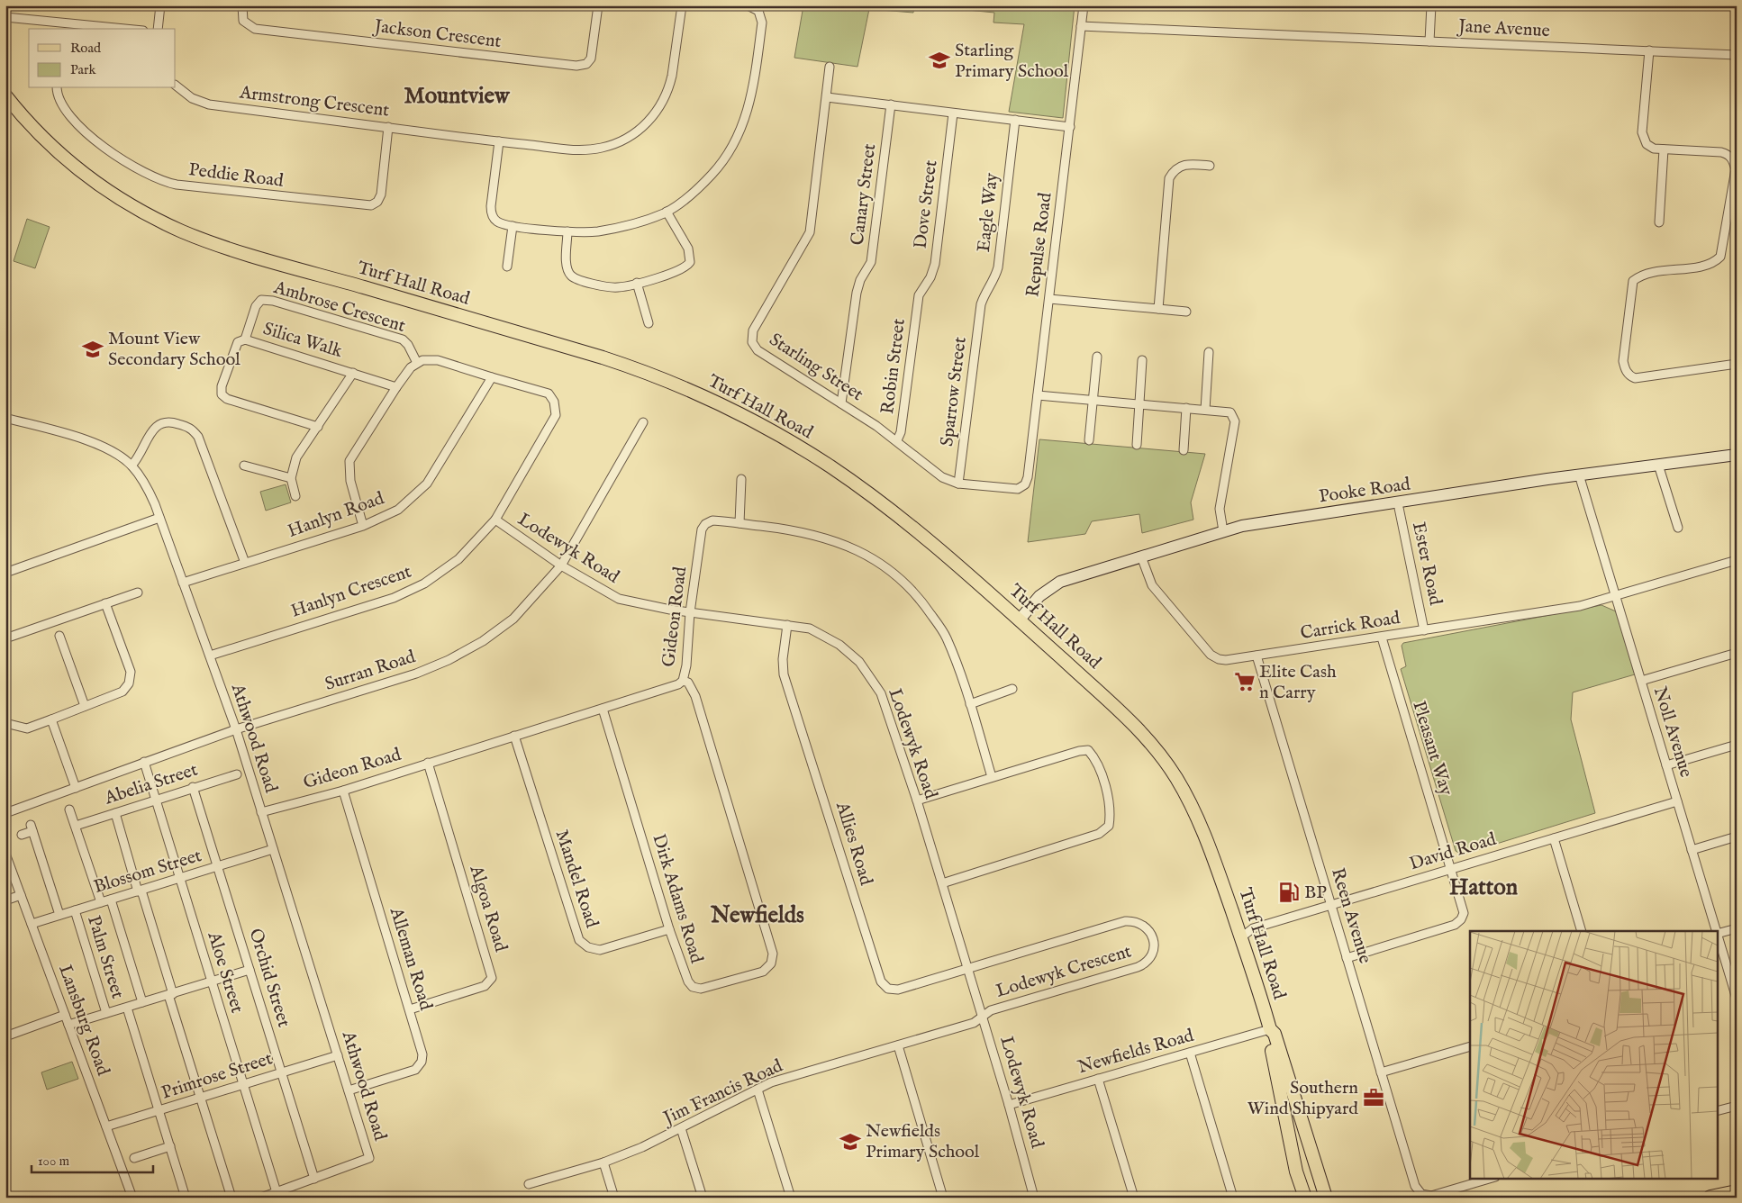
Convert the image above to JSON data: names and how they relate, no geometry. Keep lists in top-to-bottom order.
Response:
{
  "streets": {
    "main road": ["Turf Hall Road"],
    "street": [
      "Jane Avenue",
      "Jackson Crescent",
      "Armstrong Crescent",
      "Peddie Road",
      "Canary Street",
      "Dove Street",
      "Eagle Way",
      "Repulse Road",
      "Ambrose Crescent",
      "Silica Walk",
      "Robin Street",
      "Starling Street",
      "Sparrow Street",
      "Pooke Road",
      "Hanlyn Road",
      "Lodewyk Road",
      "Ester Road",
      "Hanlyn Crescent",
      "Gideon Road",
      "Carrick Road",
      "Surran Road",
      "Noll Avenue",
      "Athwood Road",
      "Pleasant Way",
      "Abelia Street",
      "Allies Road",
      "David Road",
      "Blossom Street",
      "Mandel Road",
      "Dirk Adams Road",
      "Algoa Road",
      "Reen Avenue",
      "Palm Street",
      "Alleman Road",
      "Lodewyk Crescent",
      "Aloe Street",
      "Orchid Street",
      "Lansburg Road",
      "Newfields Road",
      "Primrose Street",
      "Jim Francis Road"
    ]
  },
  "crossings": [
    ["Jane Avenue", "Repulse Road"],
    ["Armstrong Crescent", "Peddie Road"],
    ["Canary Street", "Starling Street"],
    ["Dove Street", "Robin Street"],
    ["Eagle Way", "Sparrow Street"],
    ["Repulse Road", "Starling Street"],
    ["Turf Hall Road", "Pooke Road"],
    ["Turf Hall Road", "David Road"],
    ["Turf Hall Road", "Newfields Road"],
    ["Ambrose Crescent", "Silica Walk"],
    ["Robin Street", "Starling Street"],
    ["Starling Street", "Sparrow Street"],
    ["Pooke Road", "Ester Road"],
    ["Pooke Road", "Carrick Road"],
    ["Pooke Road", "Noll Avenue"],
    ["Hanlyn Road", "Hanlyn Crescent"],
    ["Hanlyn Road", "Athwood Road"],
    ["Lodewyk Road", "Hanlyn Crescent"],
    ["Lodewyk Road", "Gideon Road"],
    ["Lodewyk Road", "Surran Road"],
    ["Lodewyk Road", "Allies Road"],
    ["Lodewyk Road", "Lodewyk Crescent"],
    ["Lodewyk Road", "Newfields Road"],
    ["Lodewyk Road", "Jim Francis Road"],
    ["Ester Road", "Carrick Road"],
    ["Hanlyn Crescent", "Athwood Road"],
    ["Gideon Road", "Athwood Road"],
    ["Gideon Road", "Mandel Road"],
    ["Gideon Road", "Dirk Adams Road"],
    ["Gideon Road", "Algoa Road"],
    ["Gideon Road", "Alleman Road"],
    ["Carrick Road", "Noll Avenue"],
    ["Carrick Road", "Pleasant Way"],
    ["Carrick Road", "Reen Avenue"],
    ["Surran Road", "Athwood Road"],
    ["Surran Road", "Aloe Street"],
    ["Noll Avenue", "David Road"],
    ["Athwood Road", "Blossom Street"],
    ["Athwood Road", "Alleman Road"],
    ["Athwood Road", "Orchid Street"],
    ["Athwood Road", "Primrose Street"],
    ["Pleasant Way", "David Road"],
    ["Pleasant Way", "Reen Avenue"],
    ["Abelia Street", "Aloe Street"],
    ["Abelia Street", "Orchid Street"],
    ["Allies Road", "Lodewyk Crescent"],
    ["David Road", "Reen Avenue"],
    ["Blossom Street", "Palm Street"],
    ["Blossom Street", "Aloe Street"],
    ["Blossom Street", "Orchid Street"],
    ["Blossom Street", "Lansburg Road"],
    ["Mandel Road", "Dirk Adams Road"],
    ["Algoa Road", "Alleman Road"],
    ["Lodewyk Crescent", "Jim Francis Road"],
    ["Aloe Street", "Primrose Street"],
    ["Orchid Street", "Primrose Street"],
    ["Lansburg Road", "Primrose Street"]
  ],
  "districts": ["Mountview", "Hatton", "Newfields"],
  "places": {
    "school or university": ["Starling Primary School", "Mount View Secondary School", "Newfields Primary School"],
    "supermarket": ["Elite Cash n Carry"],
    "fuel station": ["BP"],
    "office": ["Southern Wind Shipyard"]
  },
  "legend": ["Road", "Park"],
  "scale_bar": "100 m"
}
